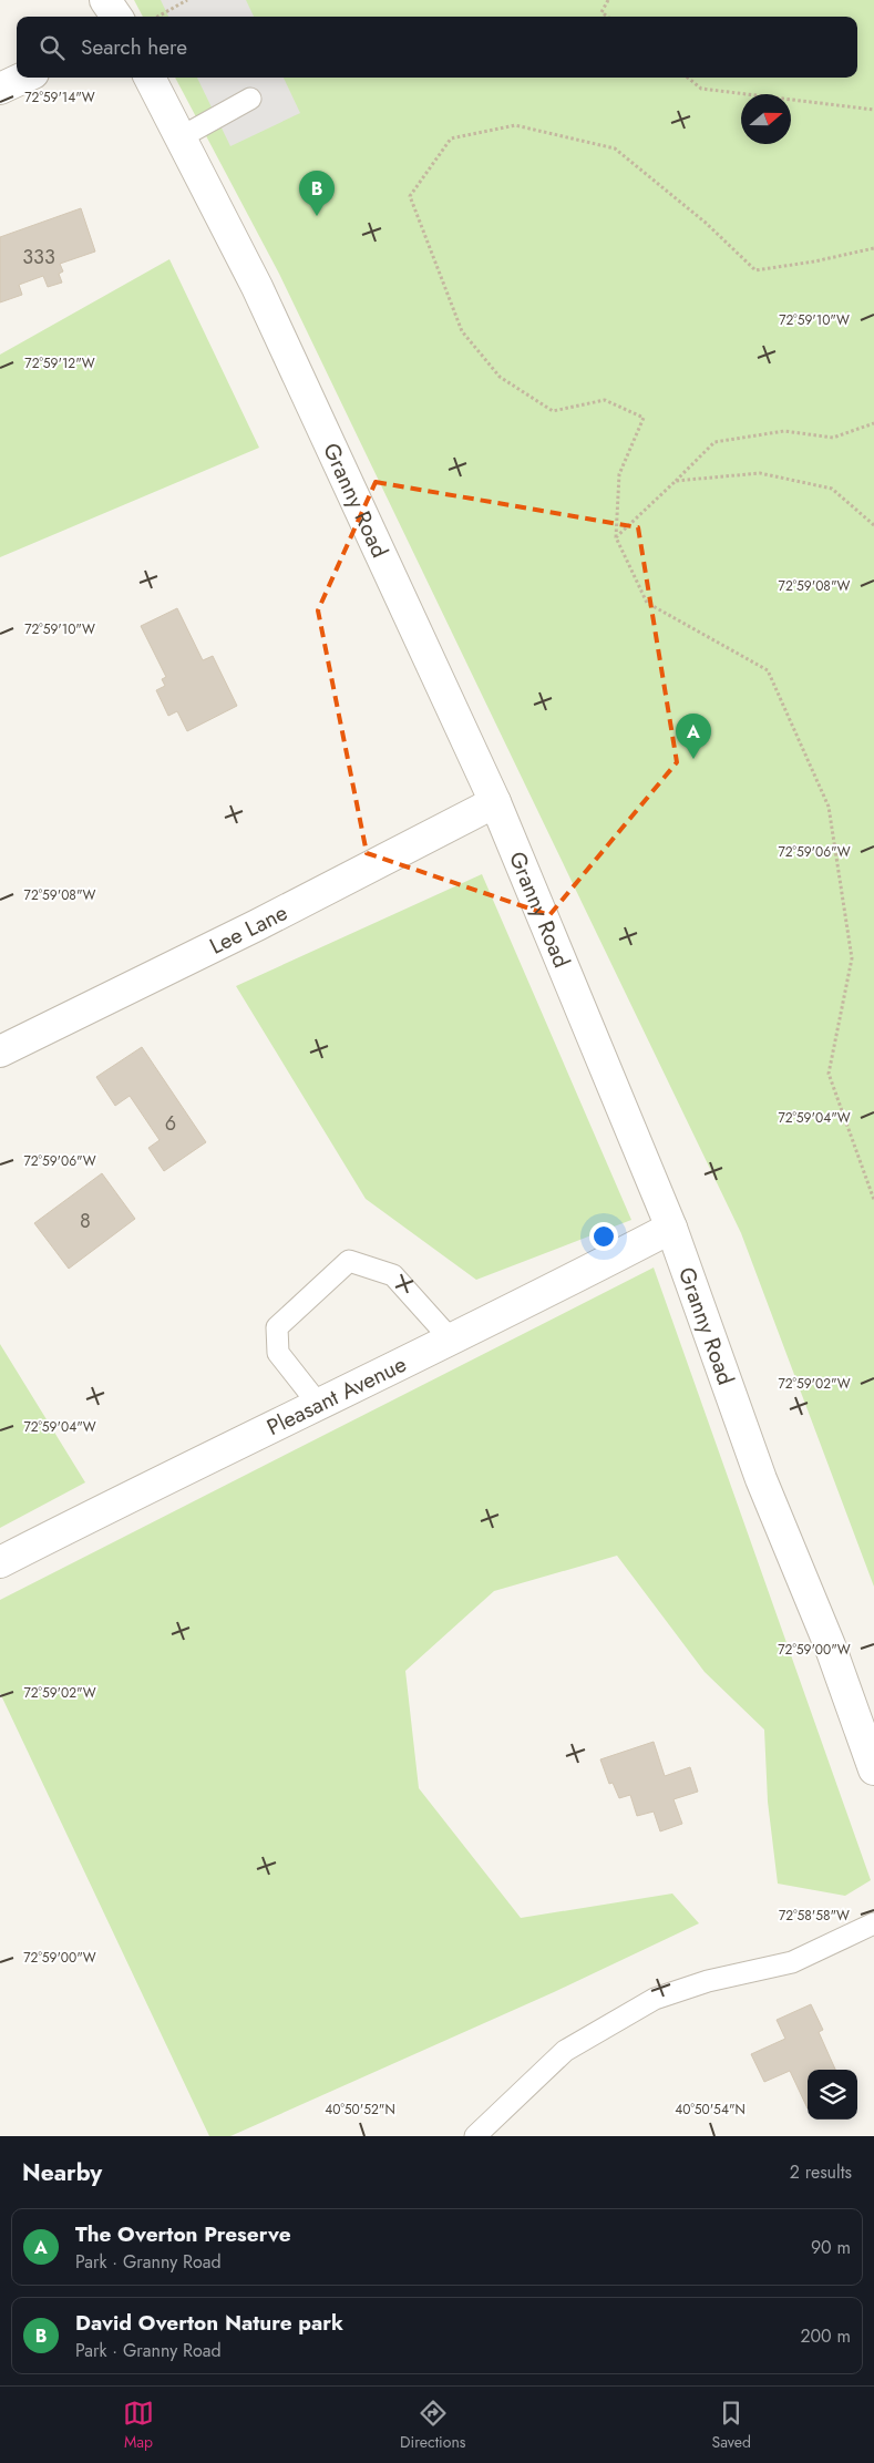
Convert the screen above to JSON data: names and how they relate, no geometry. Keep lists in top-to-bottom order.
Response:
{
  "streets": {
    "street": ["Granny Road", "Lee Lane", "Pleasant Avenue"]
  },
  "crossings": [
    ["Granny Road", "Lee Lane"],
    ["Granny Road", "Pleasant Avenue"]
  ],
  "house_numbers": ["333", "6", "8"],
  "north": "right",
  "page": {
    "search": "Search here",
    "pins": ["B", "A"],
    "heading": ["Nearby", "2 results"],
    "list": [
      {
        "mark": "A",
        "name": "The Overton Preserve",
        "note": "Park · Granny Road",
        "value": "90 m"
      },
      {
        "mark": "B",
        "name": "David Overton Nature park",
        "note": "Park · Granny Road",
        "value": "200 m"
      }
    ],
    "nav": ["Map", "Directions", "Saved"]
  },
  "coordinates": [
    "72°59'14\"W",
    "72°59'10\"W",
    "72°59'12\"W",
    "72°59'08\"W",
    "72°59'06\"W",
    "72°59'04\"W",
    "72°59'02\"W",
    "72°59'00\"W",
    "72°58'58\"W",
    "40°50'52\"N",
    "40°50'54\"N"
  ]
}
